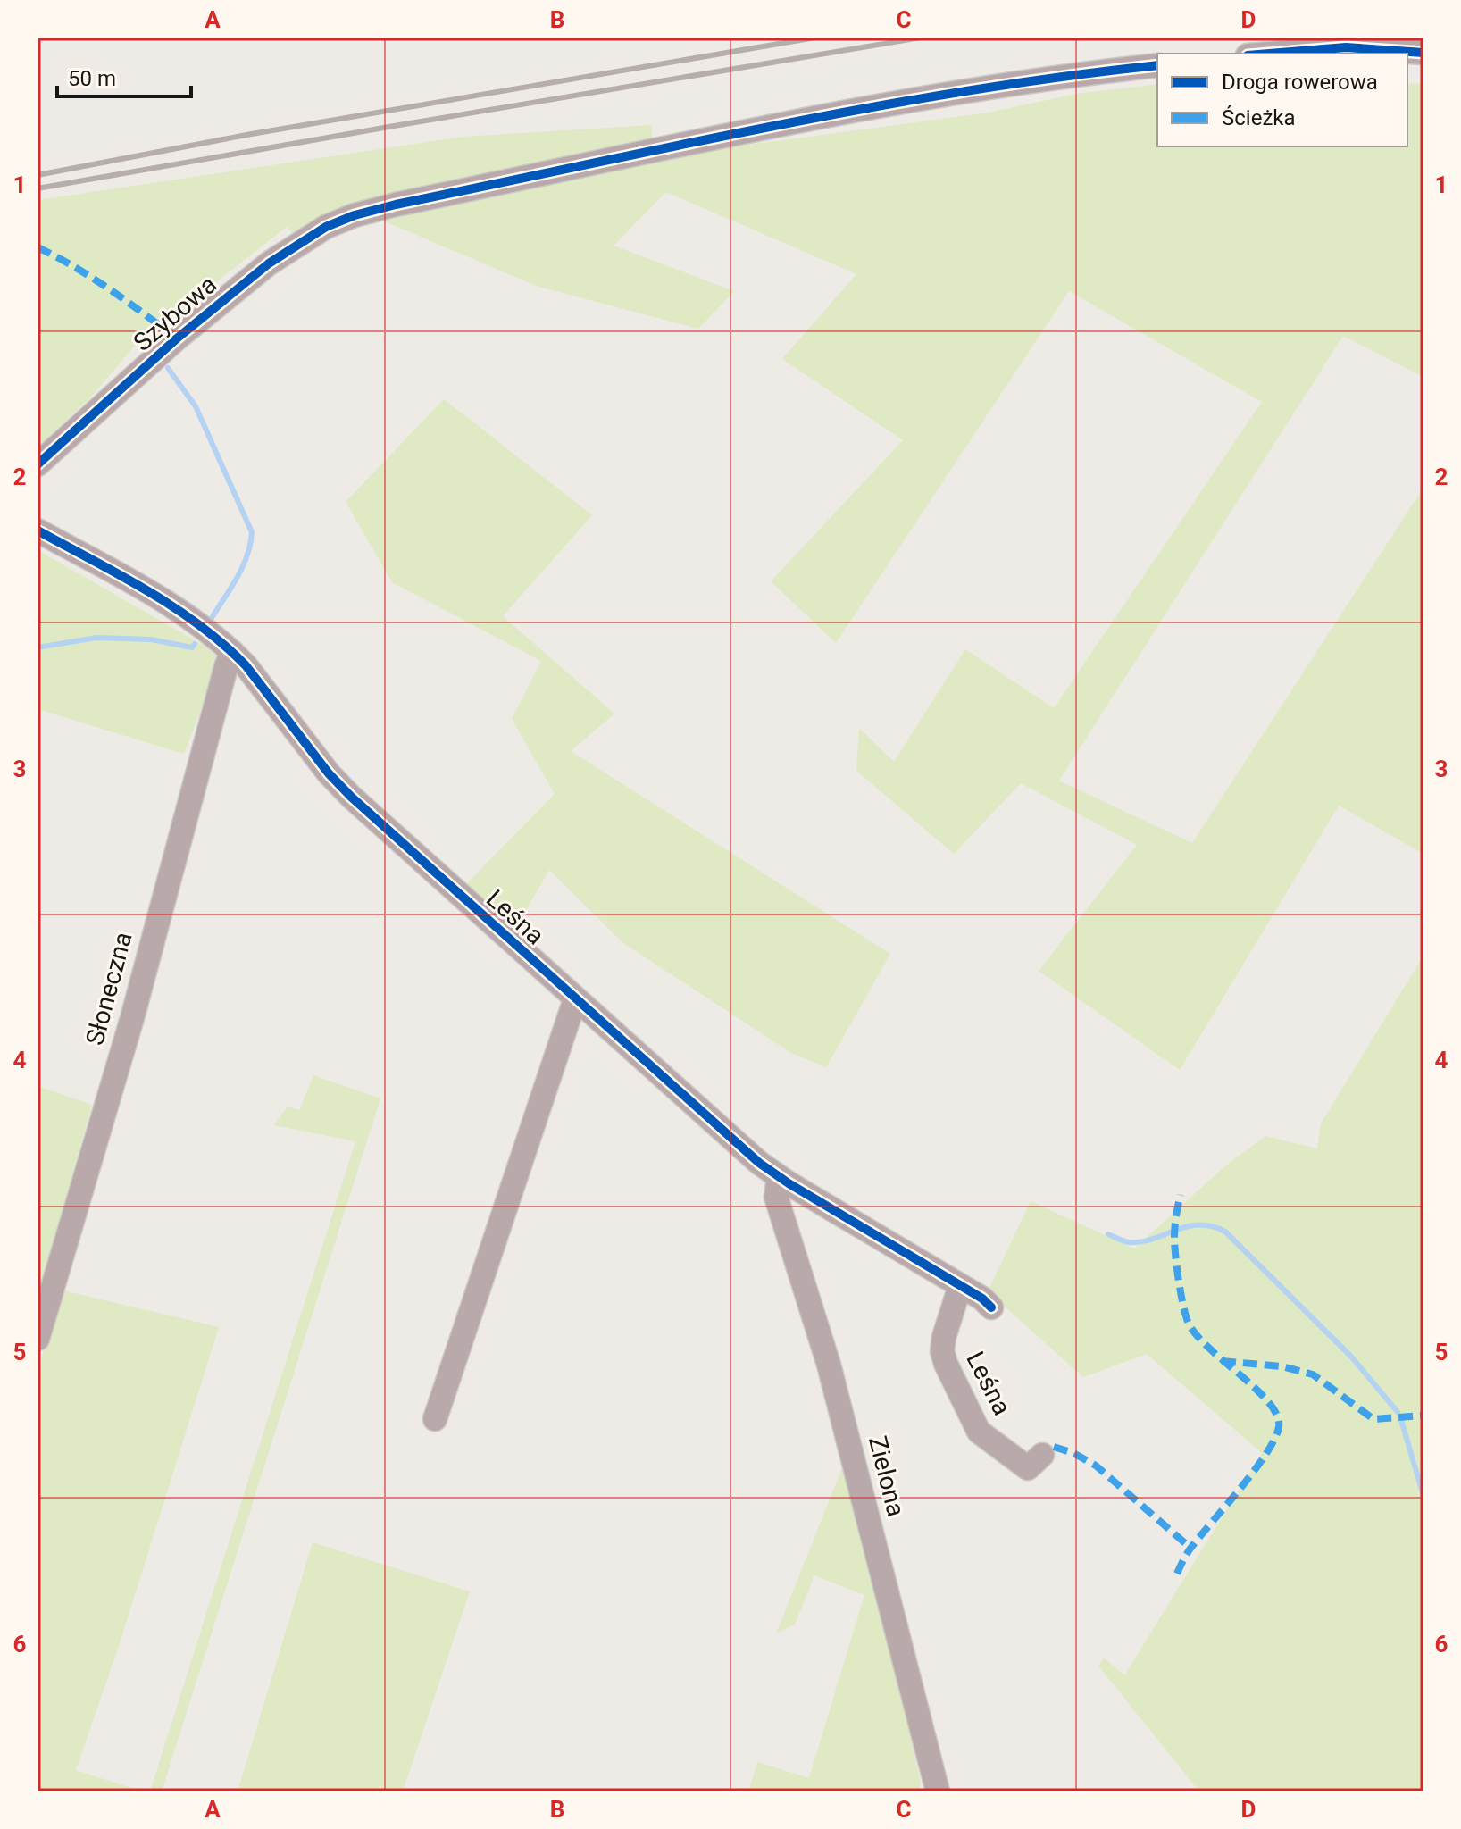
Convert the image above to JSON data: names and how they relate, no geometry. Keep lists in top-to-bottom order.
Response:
{
  "streets": {
    "street": [
      "Szybowa",
      "Leśna",
      "Słoneczna",
      "Zielona"
    ]
  },
  "crossings": [
    ["Leśna", "Słoneczna"],
    ["Leśna", "Zielona"]
  ],
  "legend": ["Droga rowerowa", "Ścieżka"],
  "scale_bar": "50 m",
  "grid": {
    "columns": [
      "A",
      "B",
      "C",
      "D"
    ],
    "rows": [
      "1",
      "2",
      "3",
      "4",
      "5",
      "6"
    ]
  }
}
